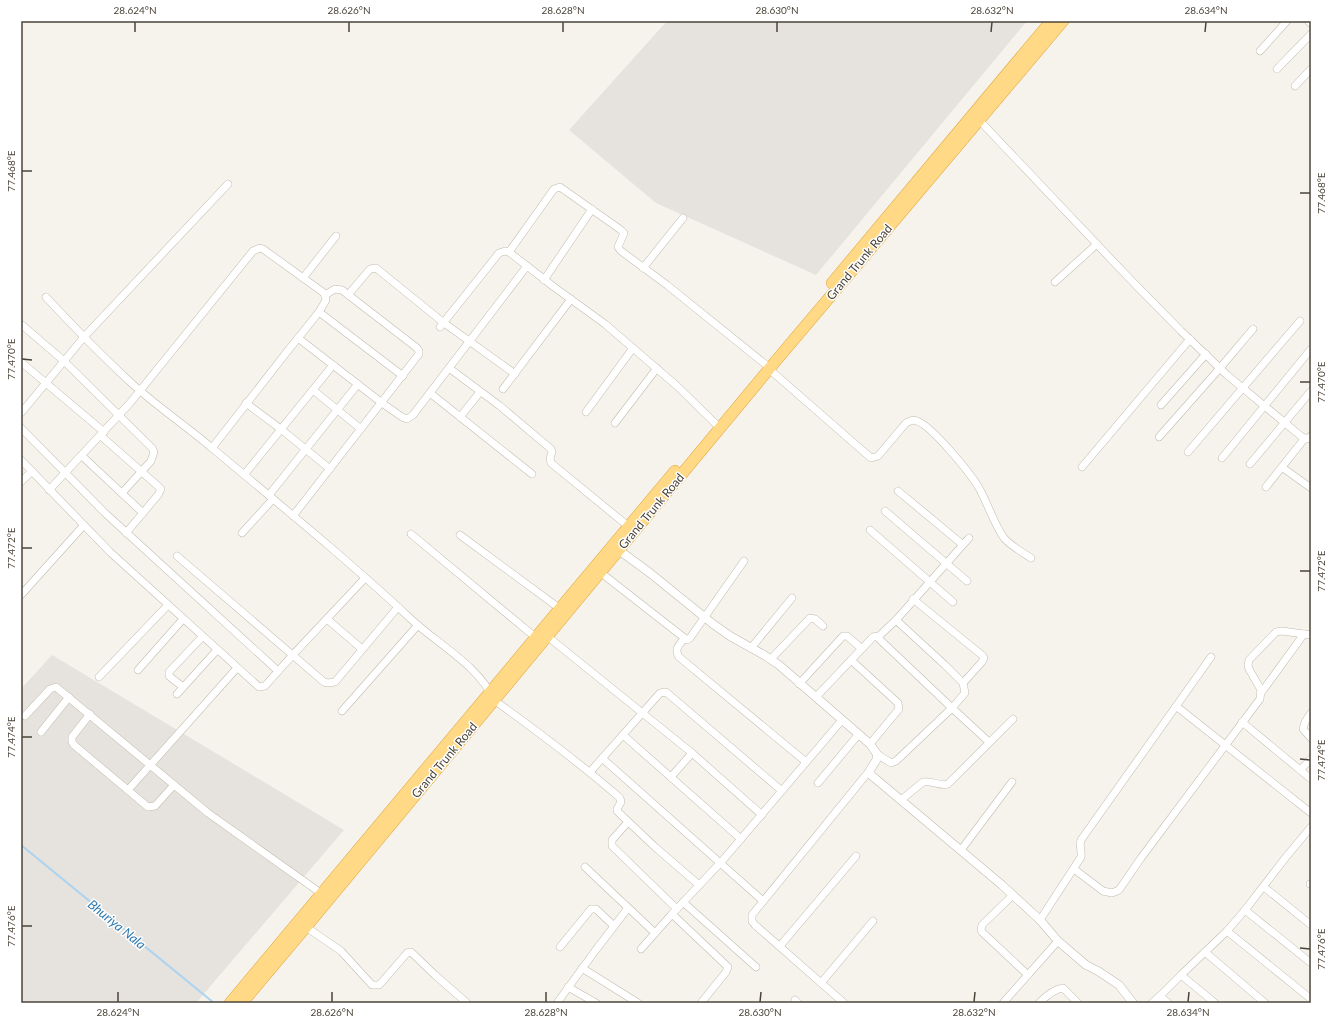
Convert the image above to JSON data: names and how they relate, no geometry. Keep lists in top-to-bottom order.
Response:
{
  "streets": {
    "highway": ["Grand Trunk Road"]
  },
  "water": ["Bhuriya Nala"],
  "coordinates": [
    "28.624°N",
    "28.626°N",
    "28.628°N",
    "28.630°N",
    "28.632°N",
    "28.634°N",
    "77.468°E",
    "77.470°E",
    "77.472°E",
    "77.474°E",
    "77.476°E"
  ]
}
